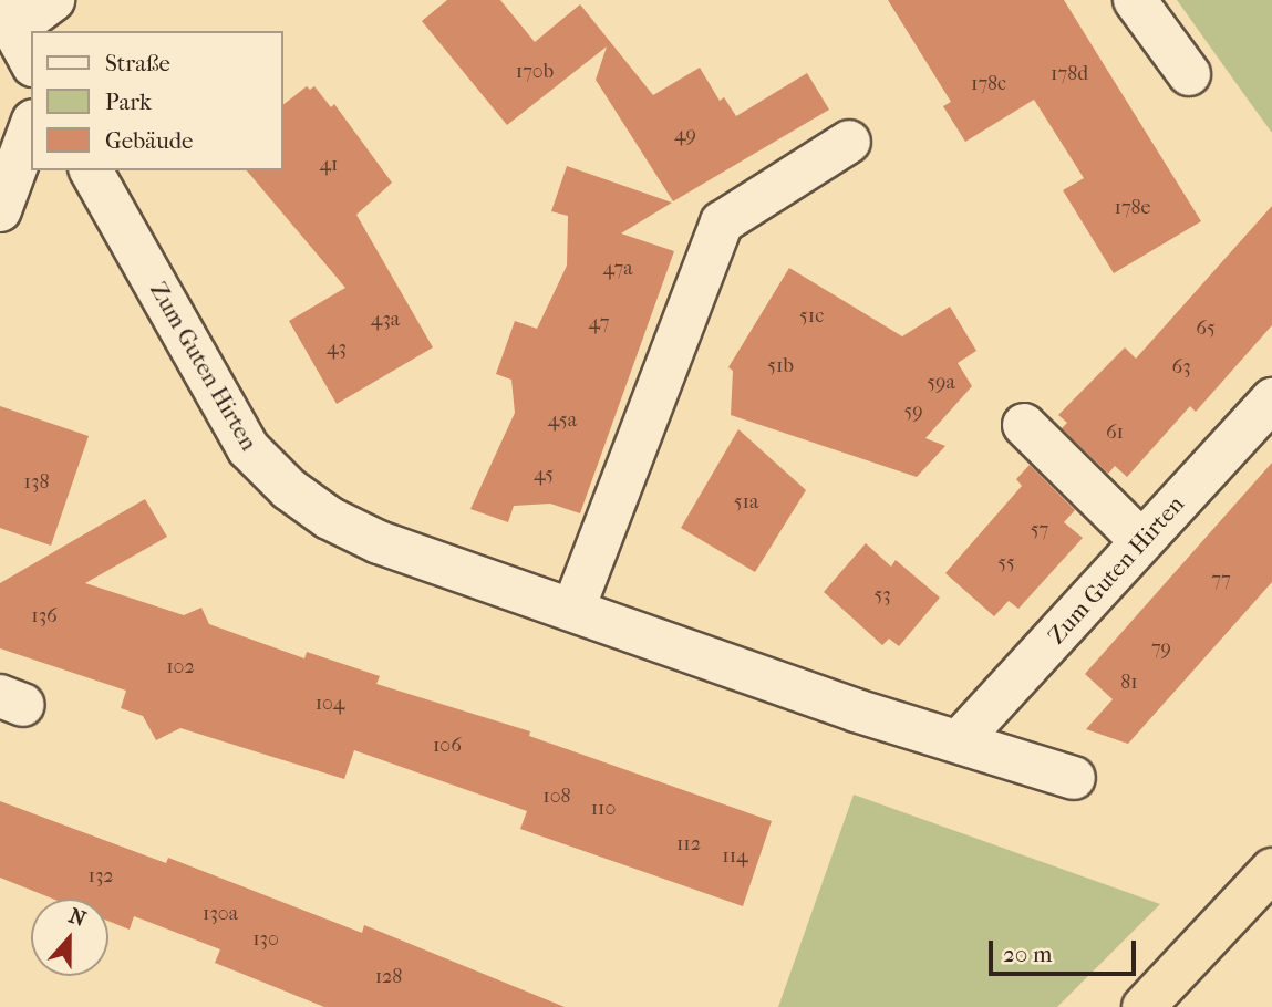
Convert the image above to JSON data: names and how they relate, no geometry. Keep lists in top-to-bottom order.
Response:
{
  "streets": {
    "street": ["Zum Guten Hirten"]
  },
  "house_numbers": [
    "170b",
    "178d",
    "178c",
    "49",
    "41",
    "178e",
    "47a",
    "51c",
    "43a",
    "47",
    "65",
    "43",
    "51b",
    "63",
    "59a",
    "59",
    "45a",
    "61",
    "45",
    "138",
    "51a",
    "57",
    "55",
    "77",
    "53",
    "136",
    "79",
    "102",
    "81",
    "104",
    "106",
    "108",
    "110",
    "112",
    "114",
    "132",
    "130a",
    "130",
    "128"
  ],
  "legend": ["Straße", "Park", "Gebäude"],
  "scale_bar": "20 m",
  "north": "top"
}
